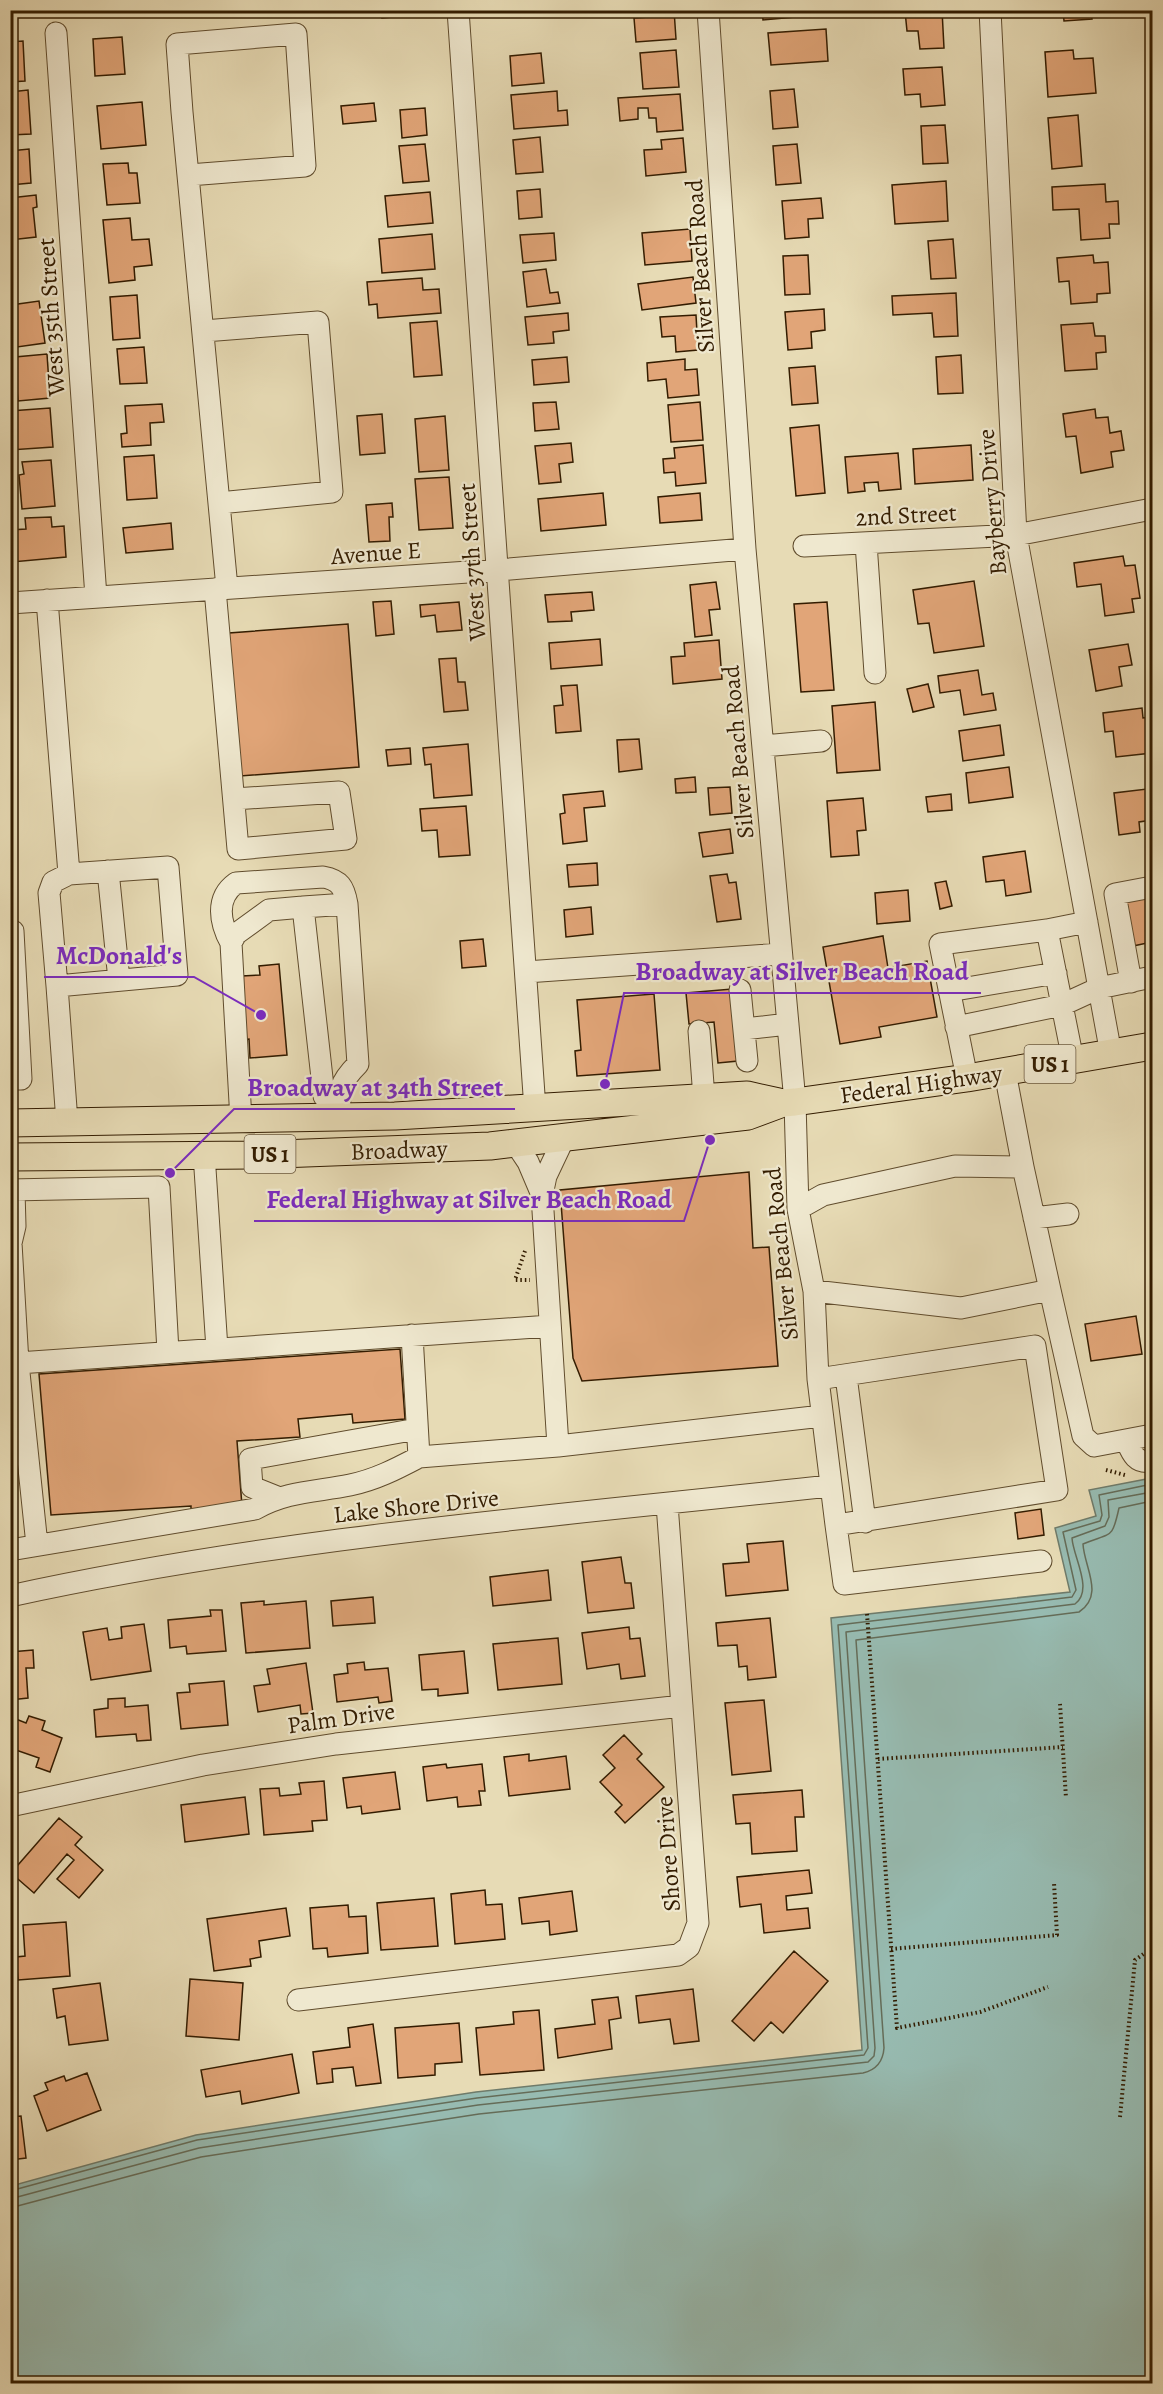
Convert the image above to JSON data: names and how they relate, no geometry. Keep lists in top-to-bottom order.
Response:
{
  "streets": {
    "main road": ["US 1", "Federal Highway", "Broadway"],
    "street": [
      "Silver Beach Road",
      "West 35th Street",
      "Bayberry Drive",
      "2nd Street",
      "Avenue E",
      "West 37th Street",
      "Lake Shore Drive",
      "Palm Drive",
      "Shore Drive"
    ]
  },
  "crossings": [
    ["Silver Beach Road", "Avenue E"],
    ["Silver Beach Road", "Federal Highway"],
    ["Silver Beach Road", "Broadway"],
    ["Silver Beach Road", "Lake Shore Drive"],
    ["West 35th Street", "Avenue E"],
    ["Bayberry Drive", "2nd Street"],
    ["Bayberry Drive", "Federal Highway"],
    ["Avenue E", "West 37th Street"],
    ["West 37th Street", "Broadway"],
    ["Federal Highway", "Broadway"],
    ["Lake Shore Drive", "Shore Drive"],
    ["Palm Drive", "Shore Drive"]
  ],
  "places": [
    "McDonald's",
    "Broadway at Silver Beach Road",
    "Federal Highway at Silver Beach Road",
    "Broadway at 34th Street"
  ]
}
